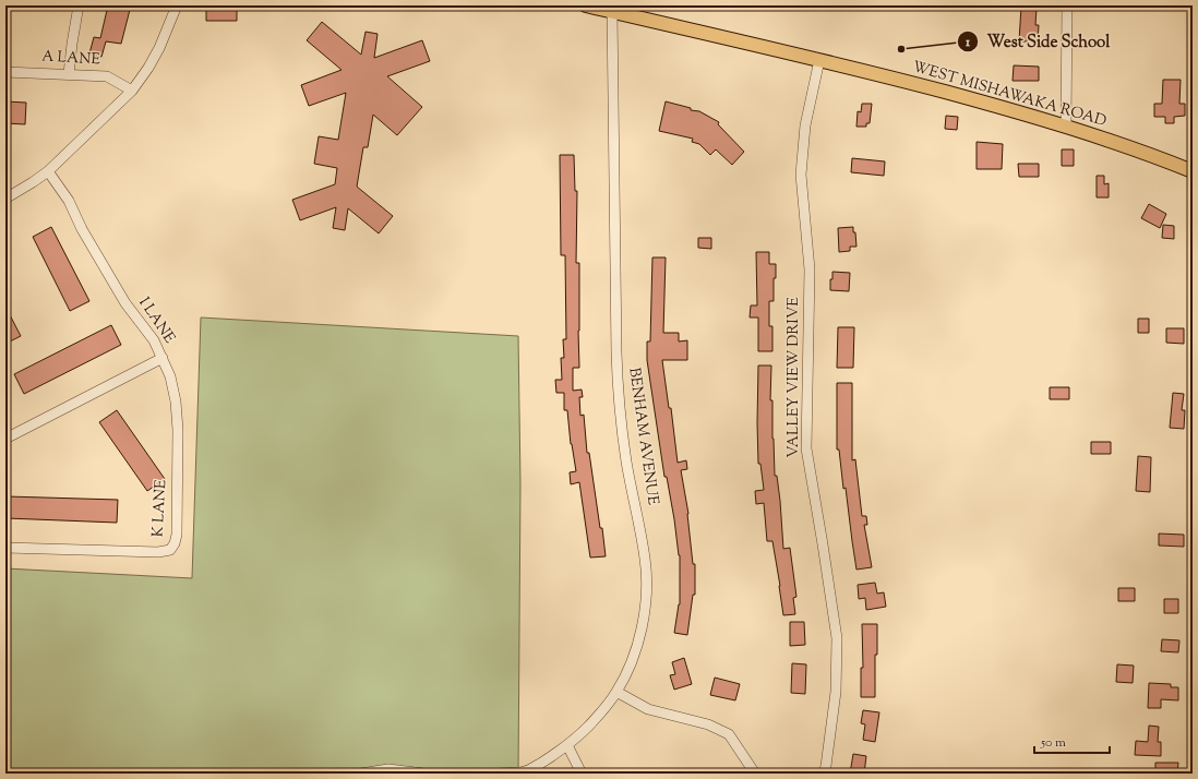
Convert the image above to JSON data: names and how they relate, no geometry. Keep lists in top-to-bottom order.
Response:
{
  "streets": {
    "main road": ["WEST MISHAWAKA ROAD"],
    "street": [
      "A LANE",
      "I LANE",
      "VALLEY VIEW DRIVE",
      "BENHAM AVENUE",
      "K LANE"
    ]
  },
  "crossings": [
    ["WEST MISHAWAKA ROAD", "VALLEY VIEW DRIVE"],
    ["WEST MISHAWAKA ROAD", "BENHAM AVENUE"],
    ["I LANE", "K LANE"]
  ],
  "places": ["West Side School"],
  "scale_bar": "50 m"
}
